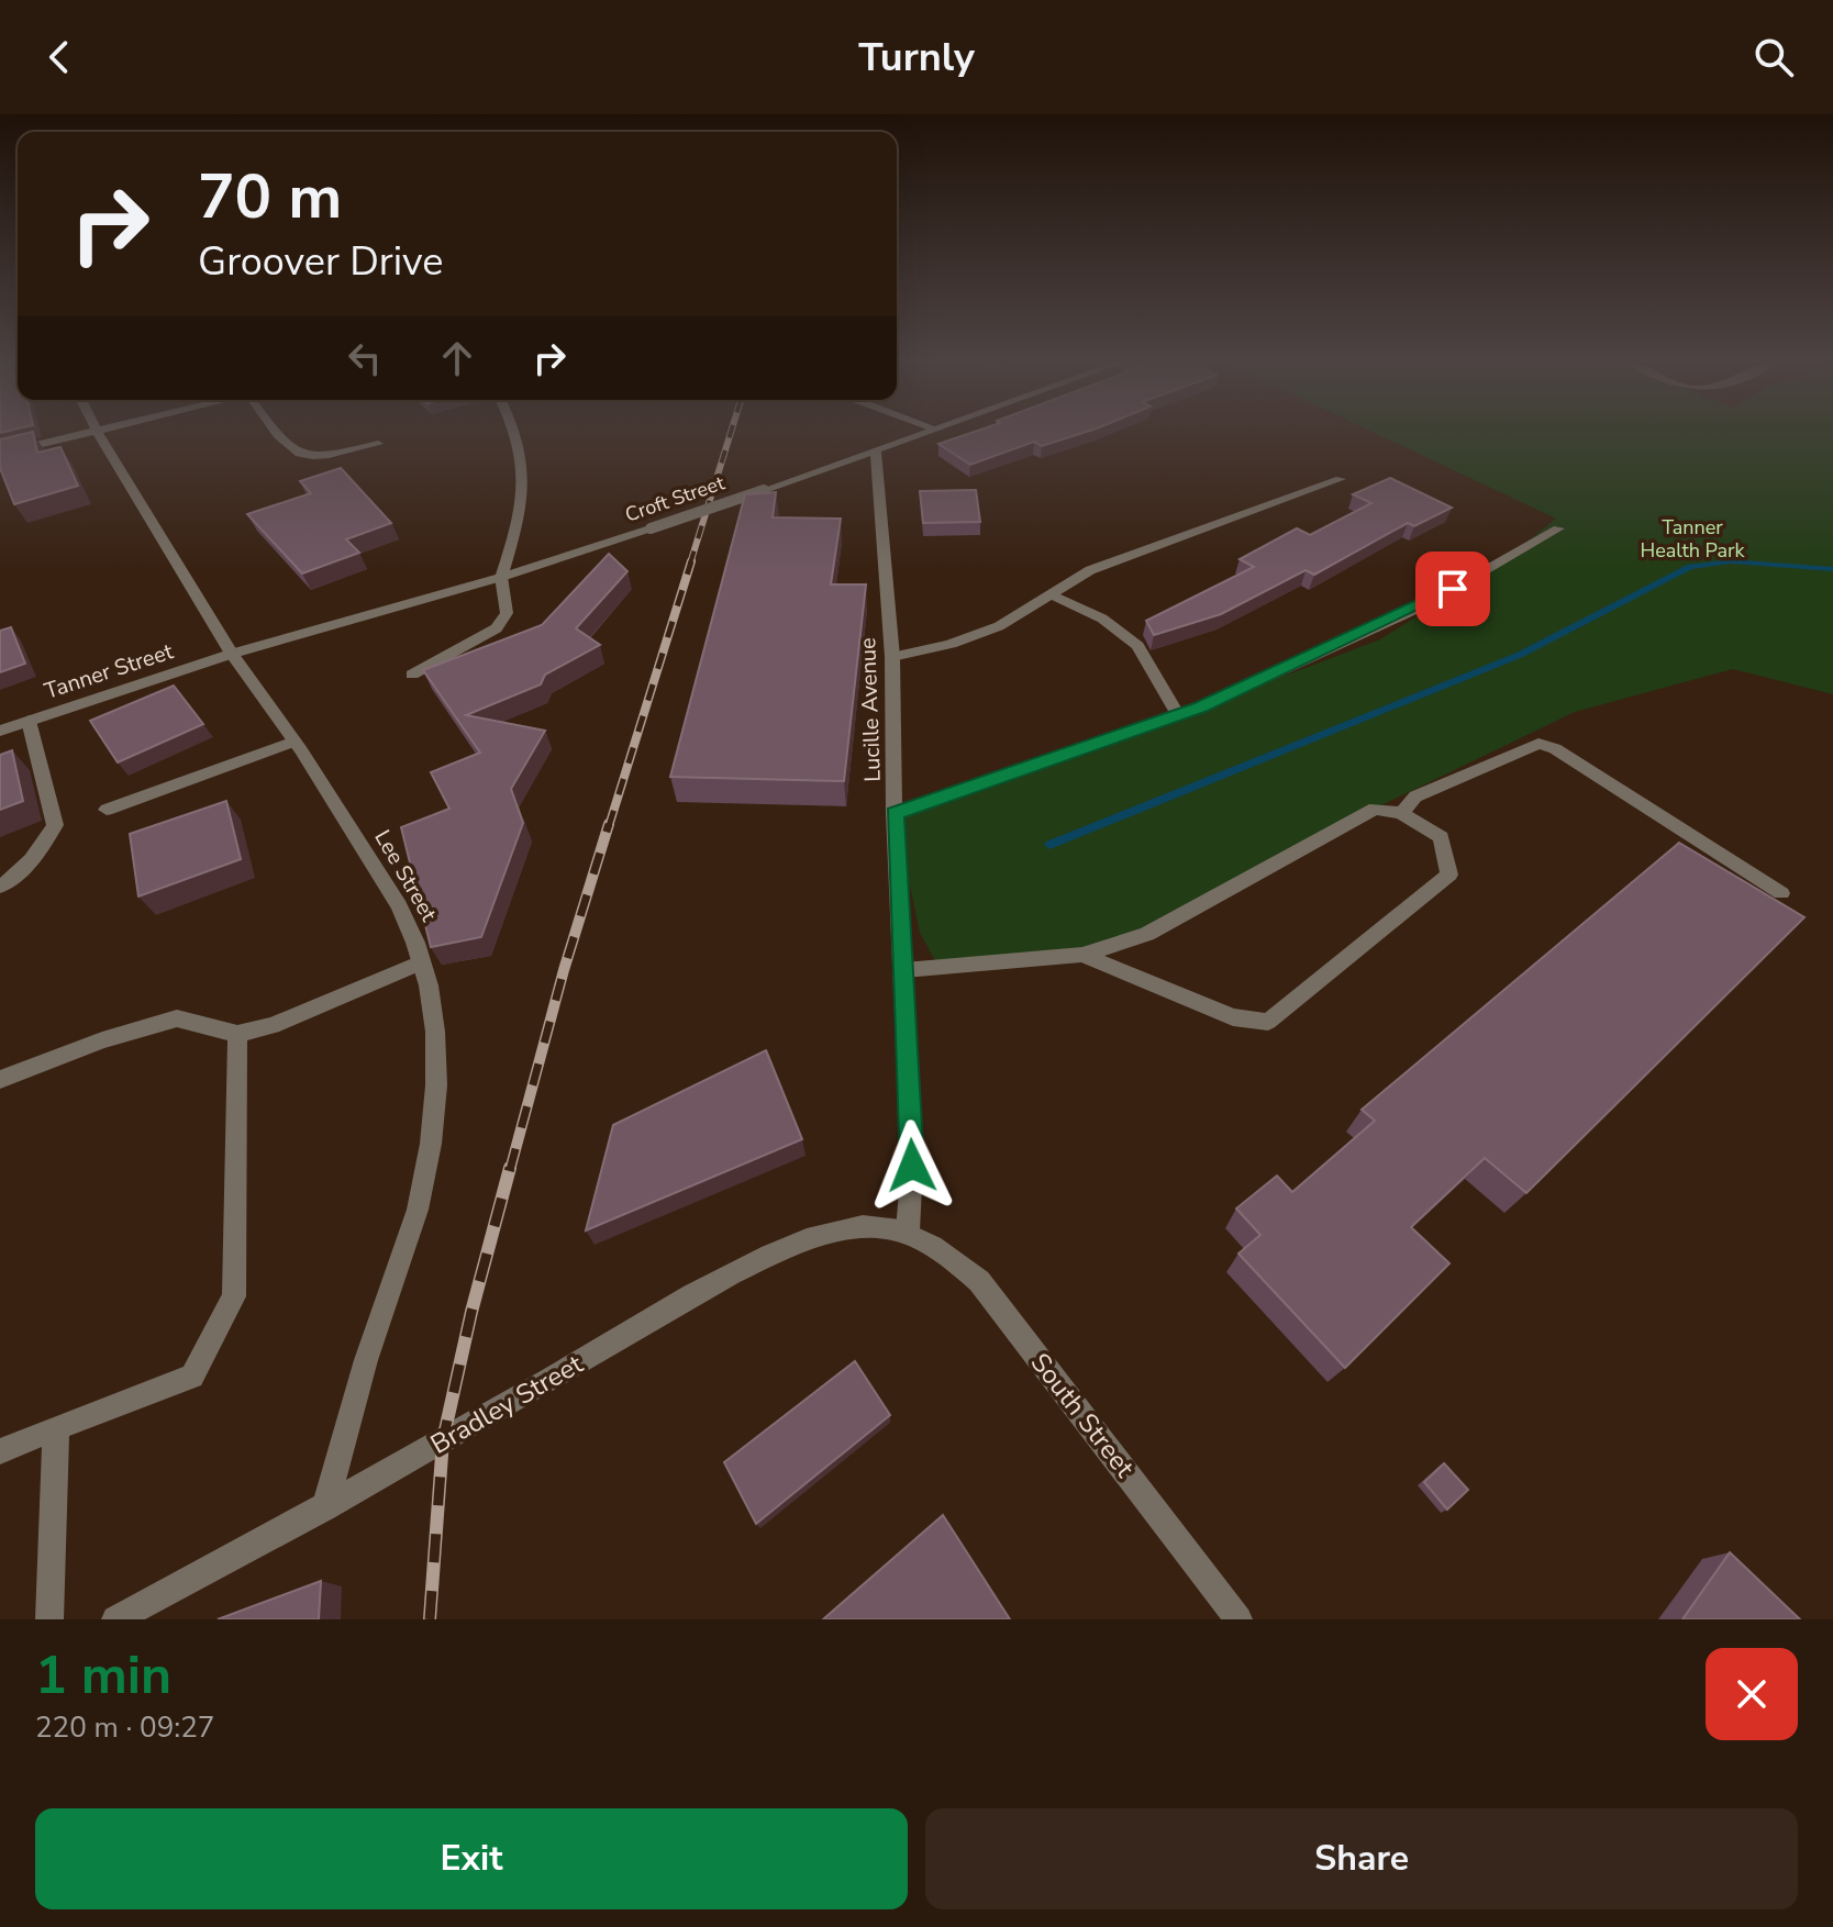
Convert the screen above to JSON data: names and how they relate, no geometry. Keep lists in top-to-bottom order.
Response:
{
  "streets": {
    "street": [
      "Croft Street",
      "Tanner Street",
      "Lucille Avenue",
      "Lee Street",
      "Bradley Street",
      "South Street"
    ]
  },
  "crossings": [
    ["Croft Street", "Tanner Street"],
    ["Croft Street", "Lucille Avenue"],
    ["Croft Street", "Lee Street"],
    ["Tanner Street", "Lee Street"],
    ["Lucille Avenue", "Bradley Street"],
    ["Lucille Avenue", "South Street"],
    ["Lee Street", "Bradley Street"],
    ["Bradley Street", "South Street"]
  ],
  "parks": ["Tanner Health Park"],
  "page": {
    "header": "Turnly",
    "turn": ["70 m", "Groover Drive"],
    "heading": ["1 min", "220 m · 09:27"],
    "buttons": ["Exit", "Share"]
  }
}
